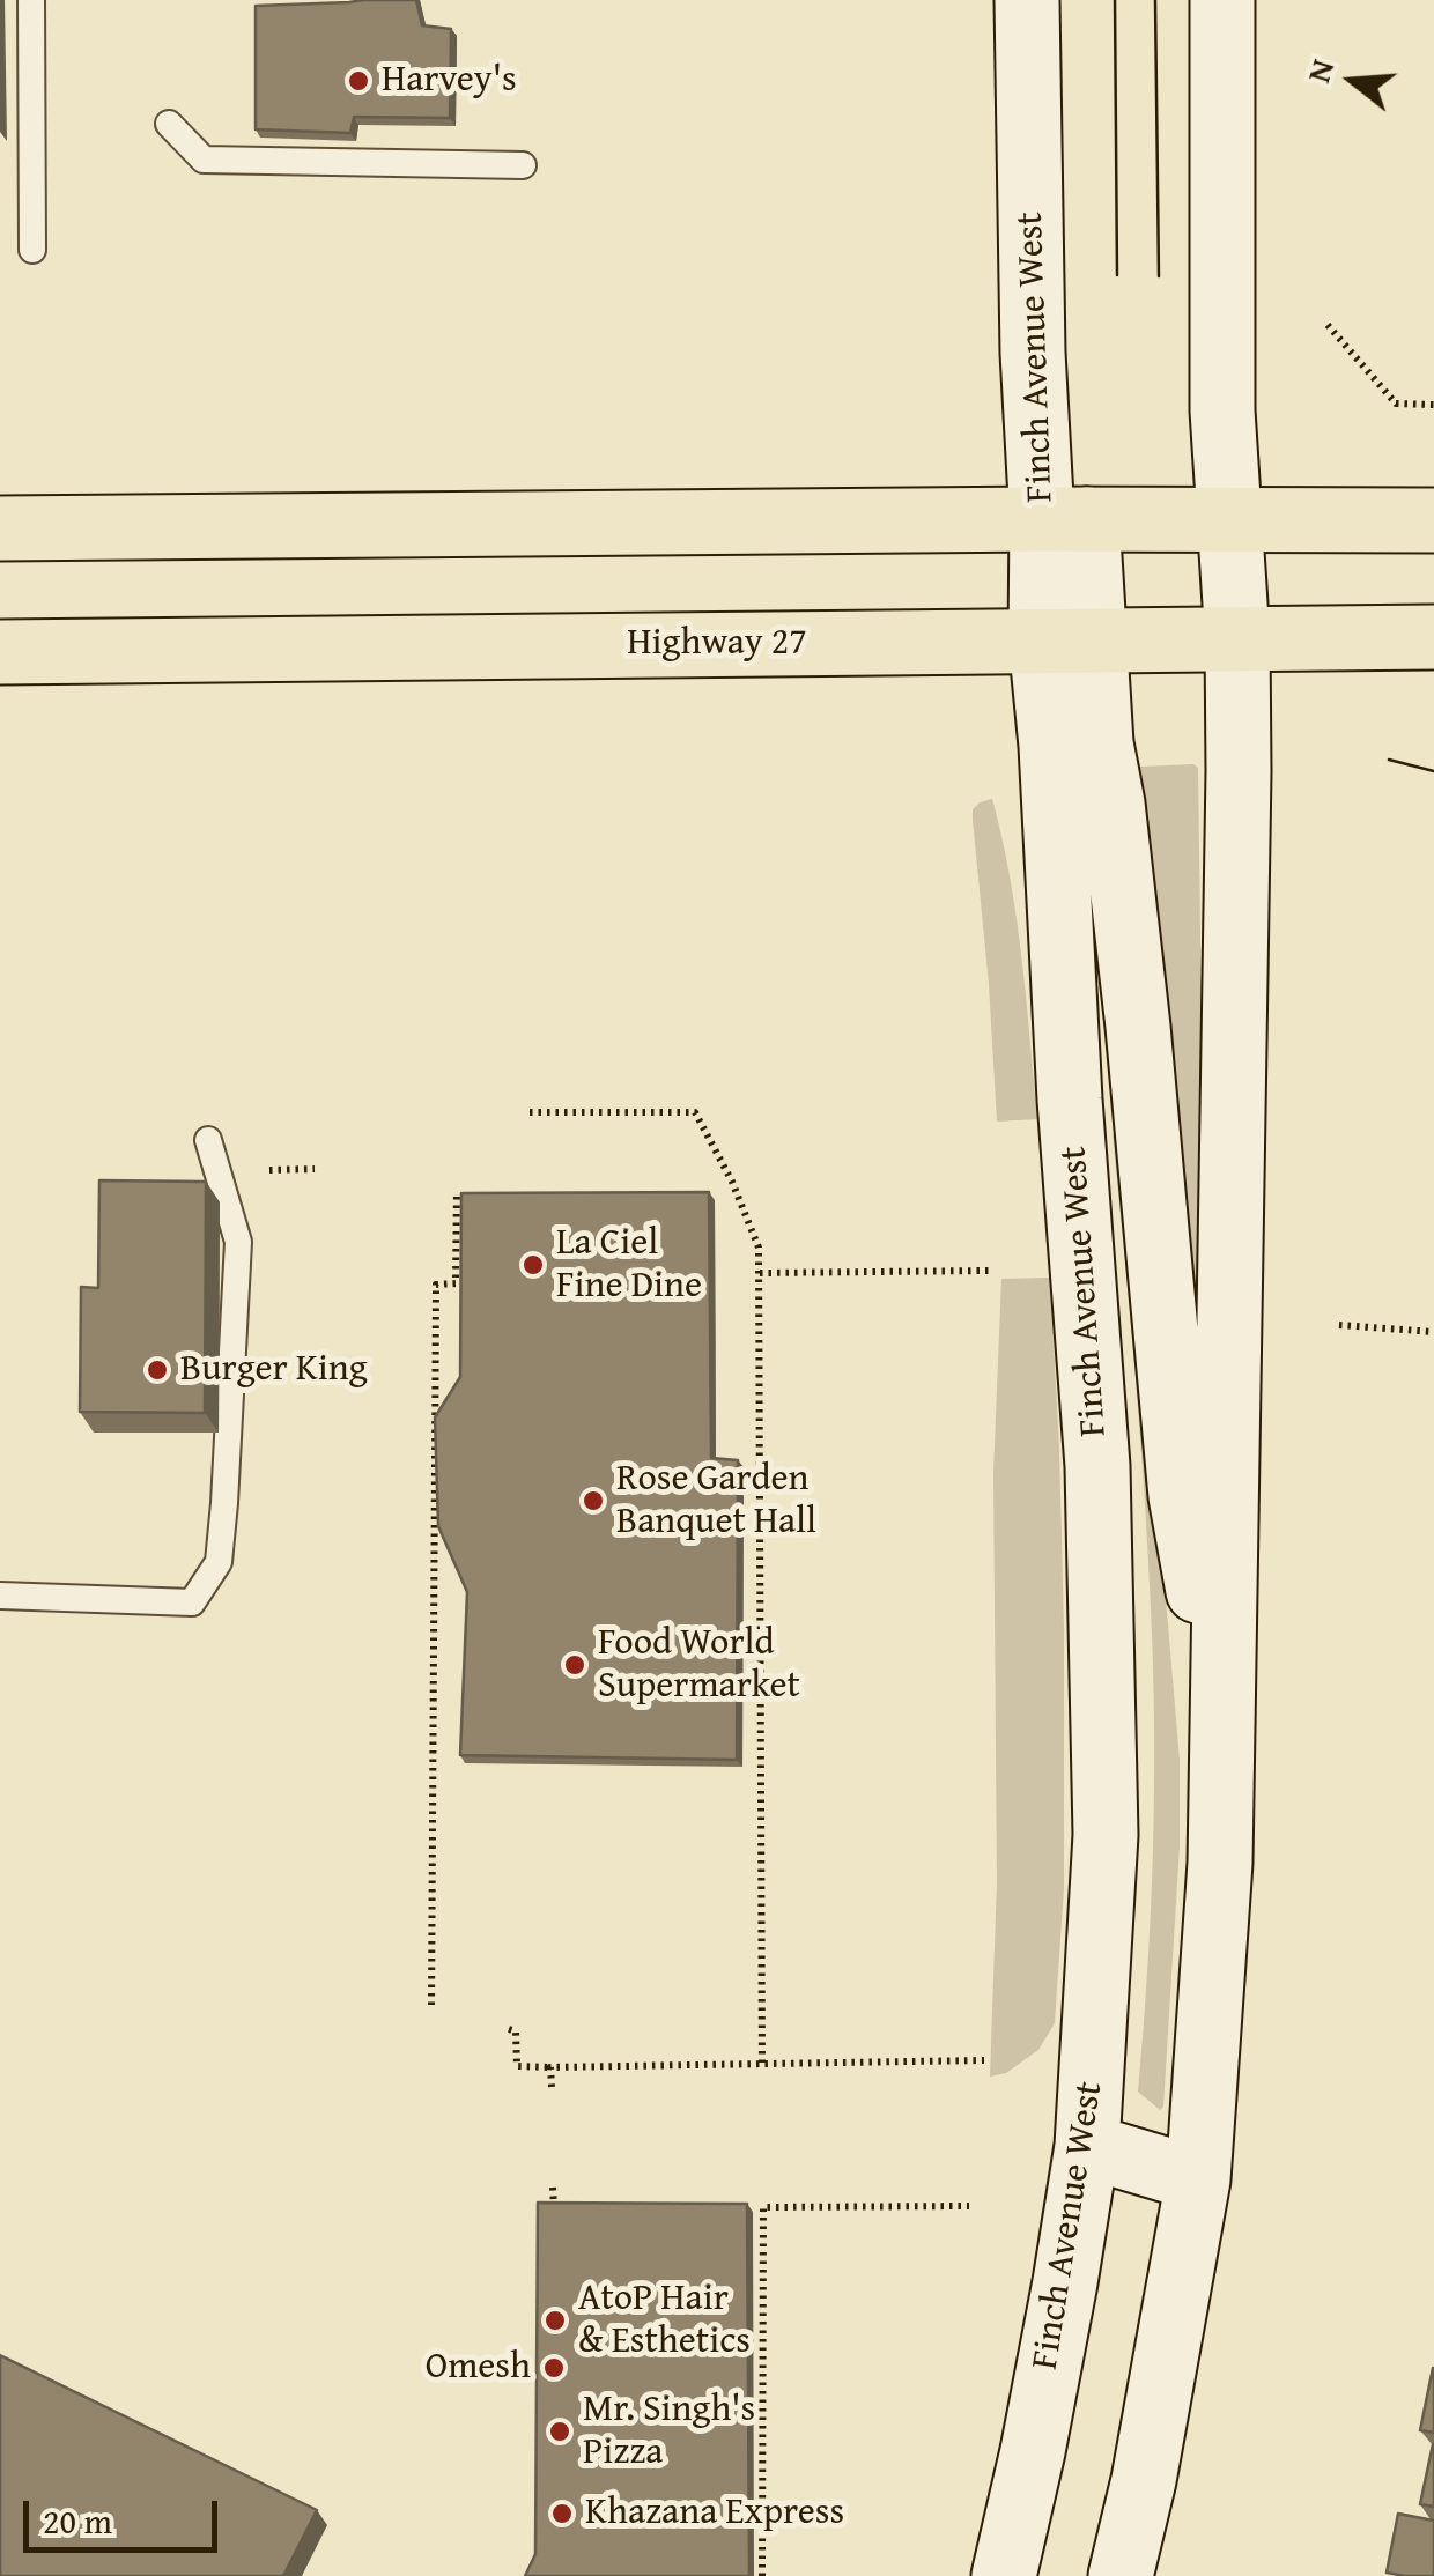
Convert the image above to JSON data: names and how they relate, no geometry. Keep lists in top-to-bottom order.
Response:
{
  "streets": {
    "main road": ["Finch Avenue West", "Highway 27"]
  },
  "crossings": [
    ["Finch Avenue West", "Highway 27"]
  ],
  "places": [
    "Harvey's",
    "La Ciel Fine Dine",
    "Burger King",
    "Rose Garden Banquet Hall",
    "Food World Supermarket",
    "AtoP Hair & Esthetics",
    "Omesh",
    "Mr. Singh's Pizza",
    "Khazana Express"
  ],
  "scale_bar": "20 m",
  "north": "left"
}
